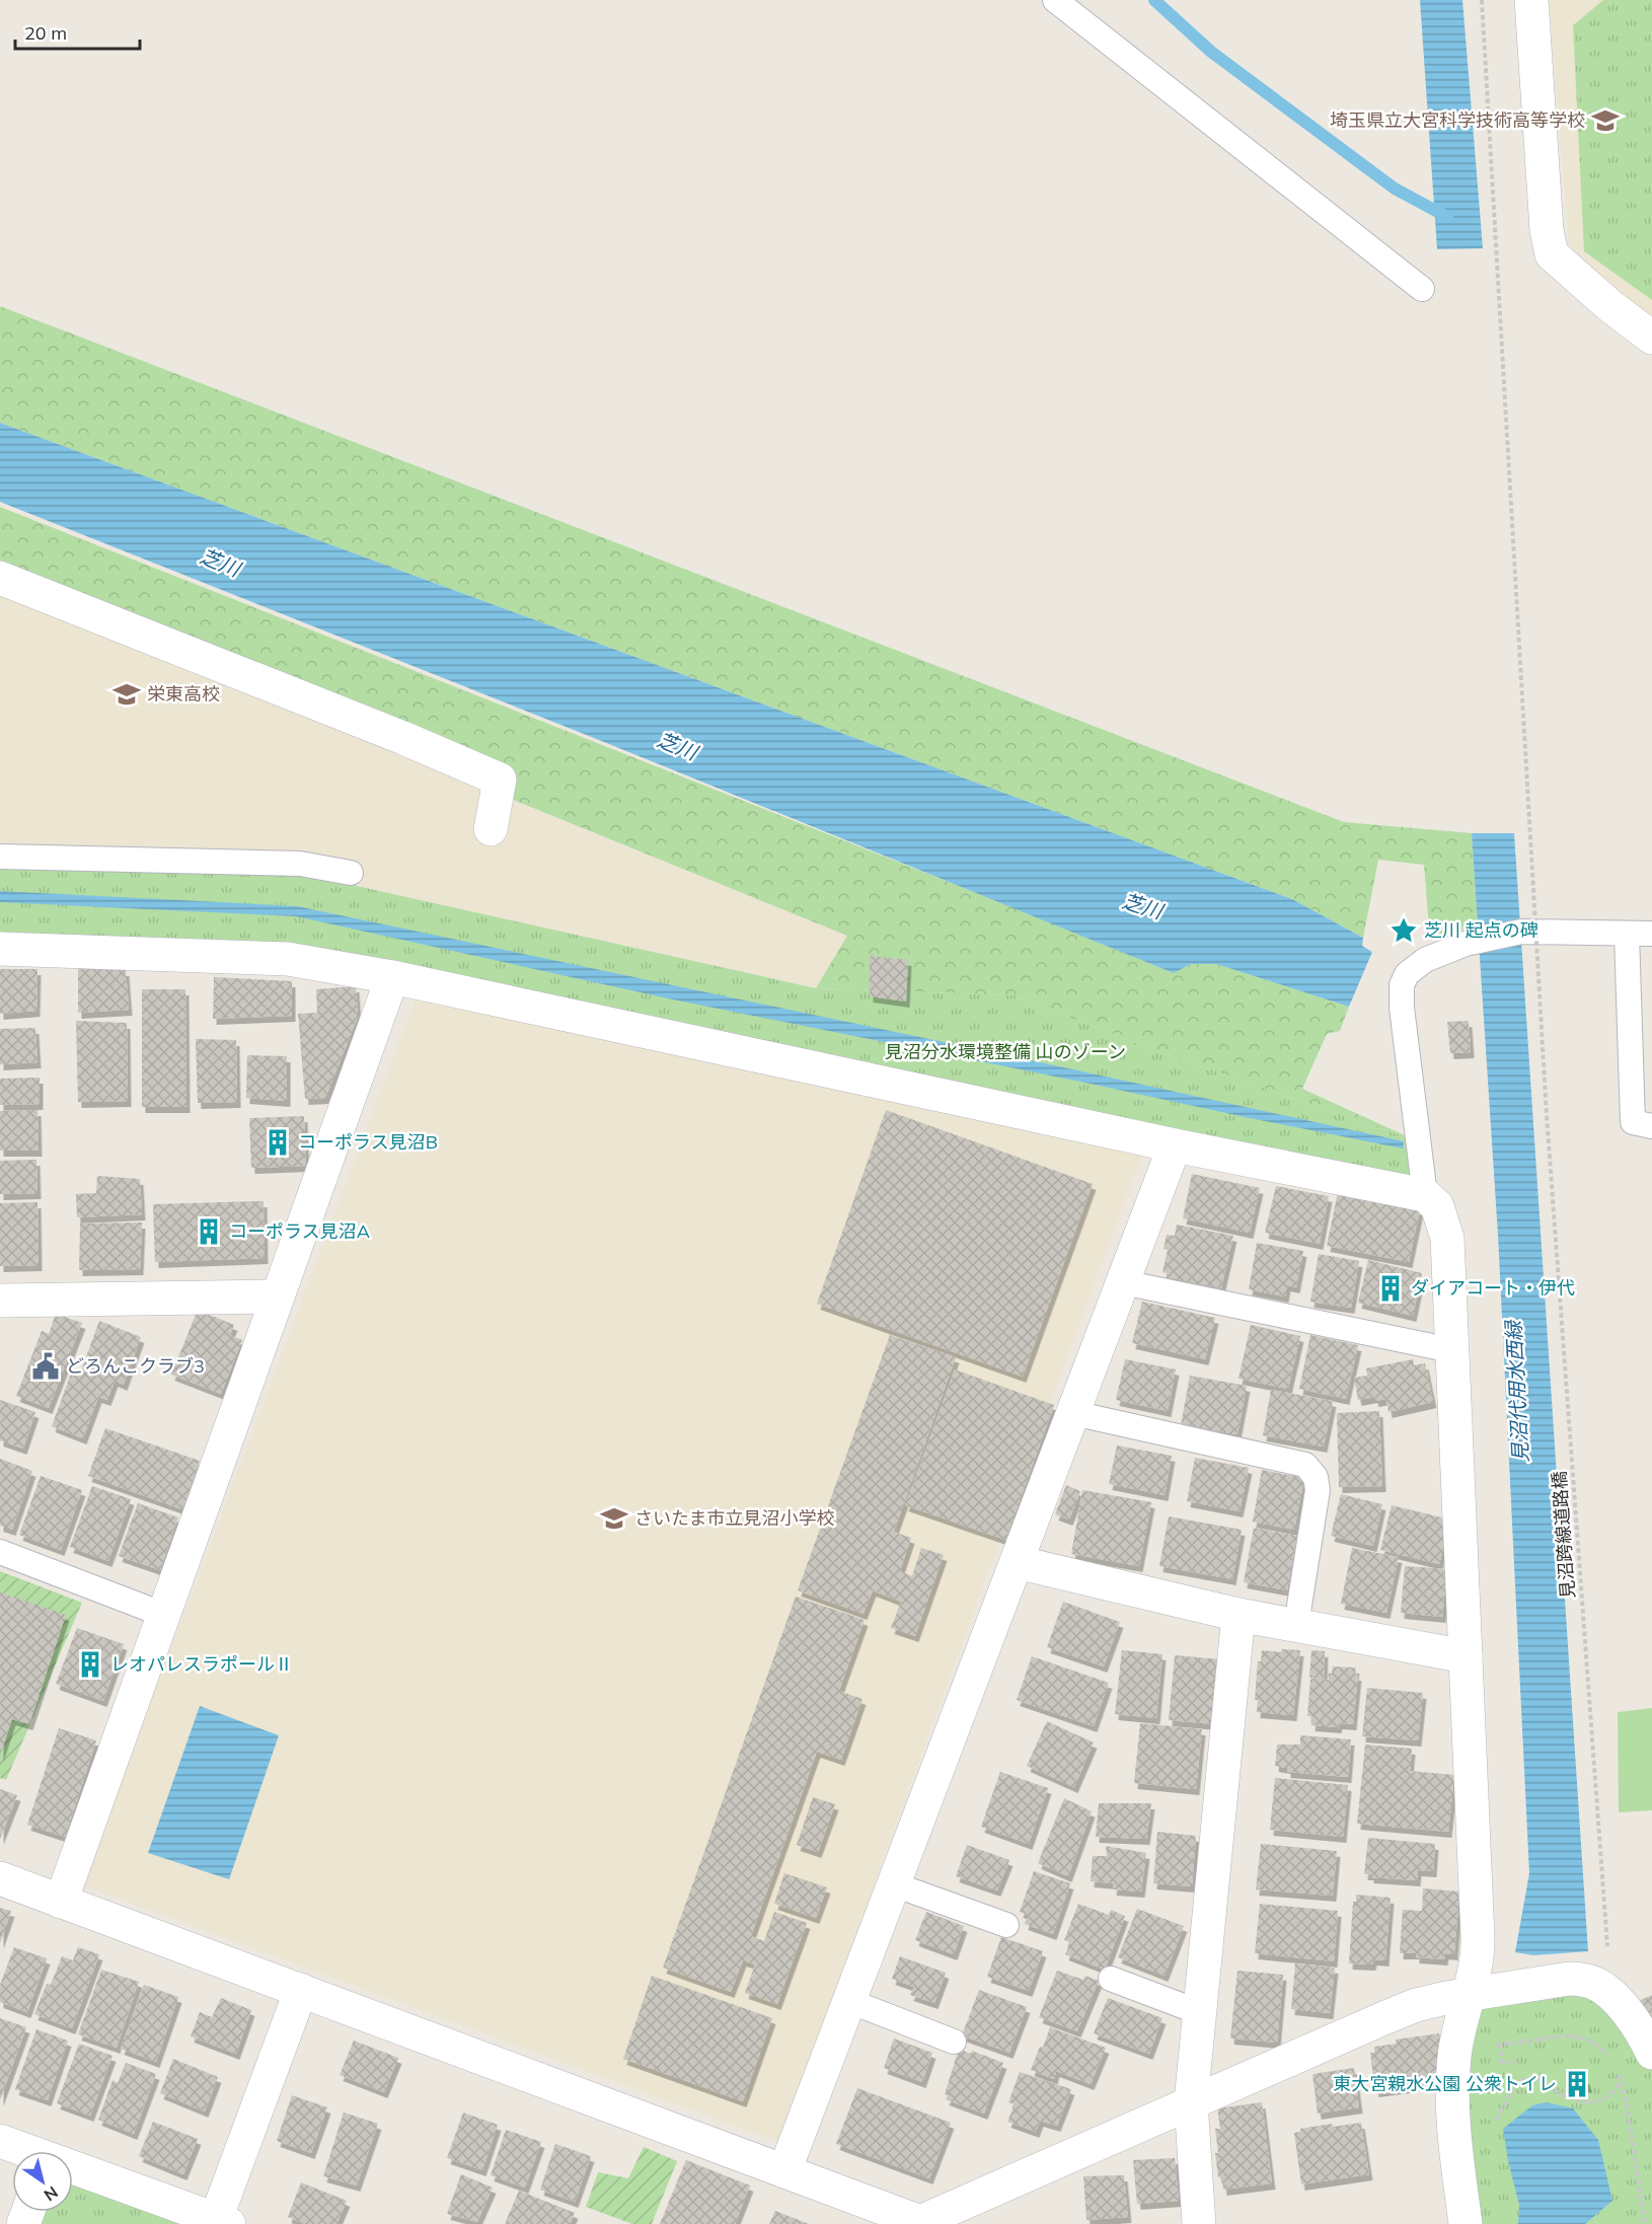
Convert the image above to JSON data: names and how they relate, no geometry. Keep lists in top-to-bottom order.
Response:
{
  "streets": {
    "path": ["見沼跨線道路橋"]
  },
  "water": ["芝川", "見沼代用水西緑"],
  "parks": ["見沼分水環境整備 山のゾーン"],
  "places": {
    "school or university": ["埼玉県立大宮科学技術高等学校", "栄東高校", "さいたま市立見沼小学校"],
    "place": ["芝川 起点の碑"],
    "building": [
      "コーポラス見沼B",
      "コーポラス見沼A",
      "ダイアコート・伊代",
      "レオパレスラポールⅡ",
      "東大宮親水公園 公衆トイレ"
    ],
    "public building": ["どろんこクラブ3"]
  },
  "scale_bar": "20 m",
  "north": "bottom right"
}
